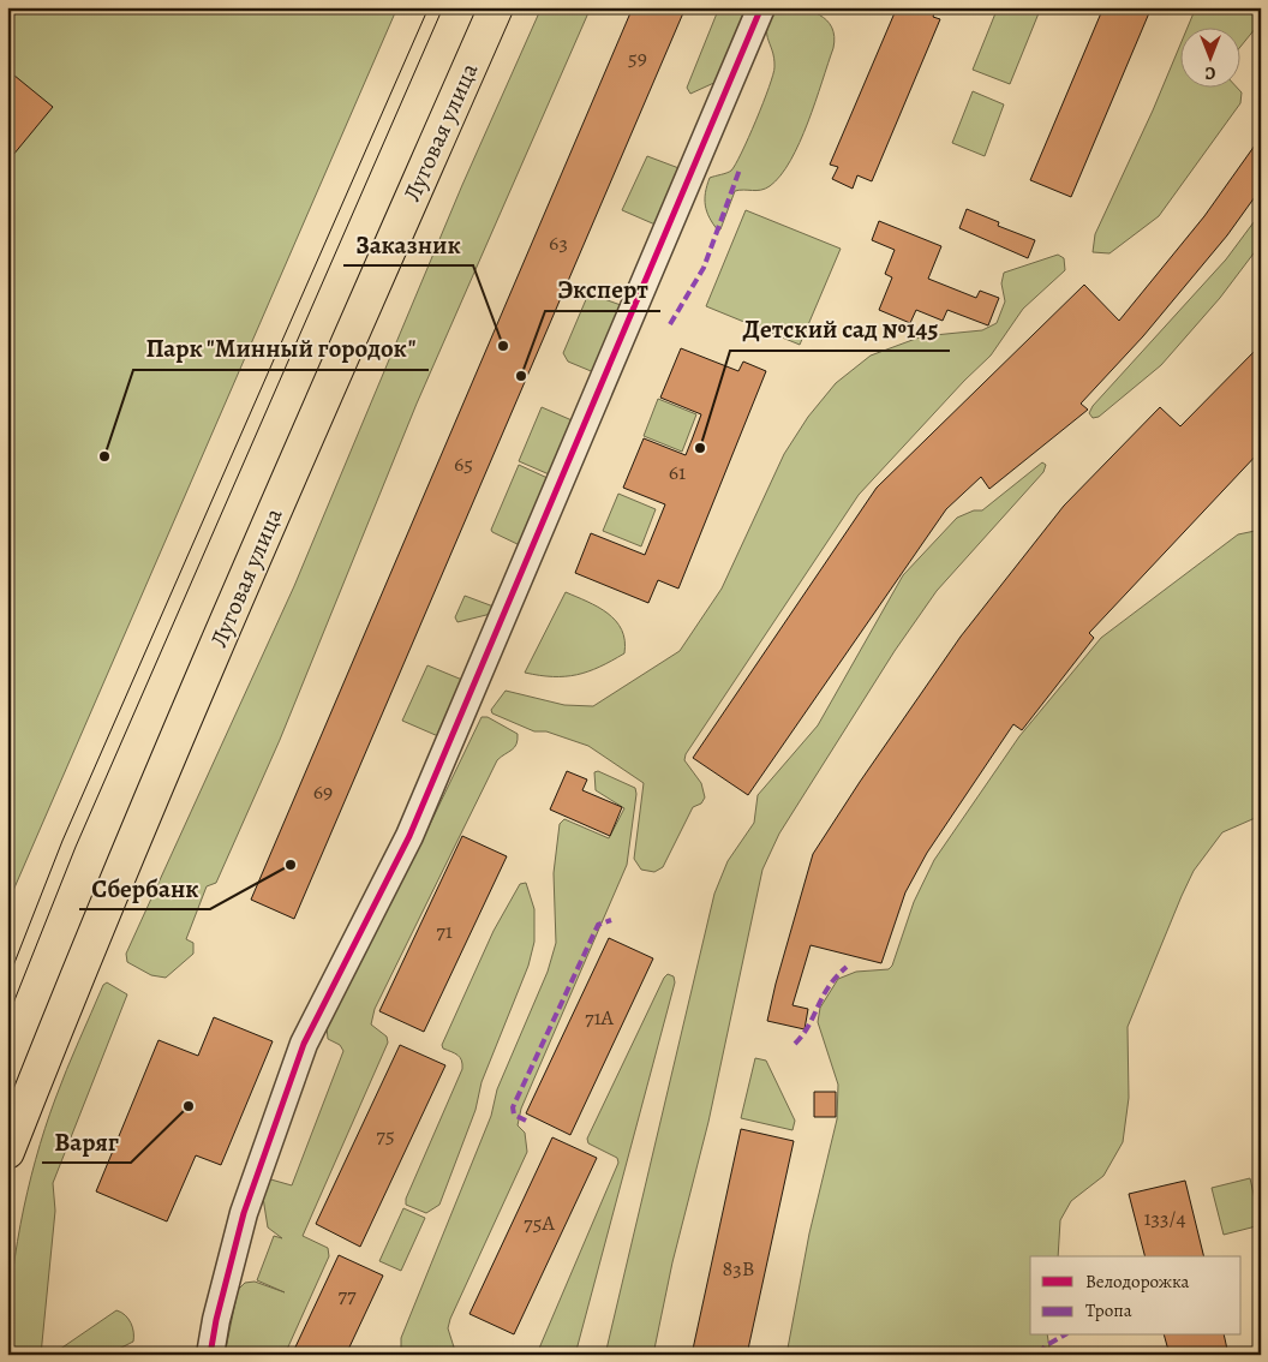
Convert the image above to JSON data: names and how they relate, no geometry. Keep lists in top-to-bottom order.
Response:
{
  "streets": {
    "main road": ["Луговая улица"]
  },
  "places": [
    "Заказник",
    "Эксперт",
    "Детский сад №145",
    "Парк \"Минный городок\"",
    "Сбербанк",
    "Варяг"
  ],
  "house_numbers": [
    "59",
    "63",
    "65",
    "61",
    "69",
    "71",
    "71А",
    "75",
    "133/4",
    "75А",
    "83В",
    "77"
  ],
  "legend": ["Велодорожка", "Тропа"],
  "north": "bottom"
}
